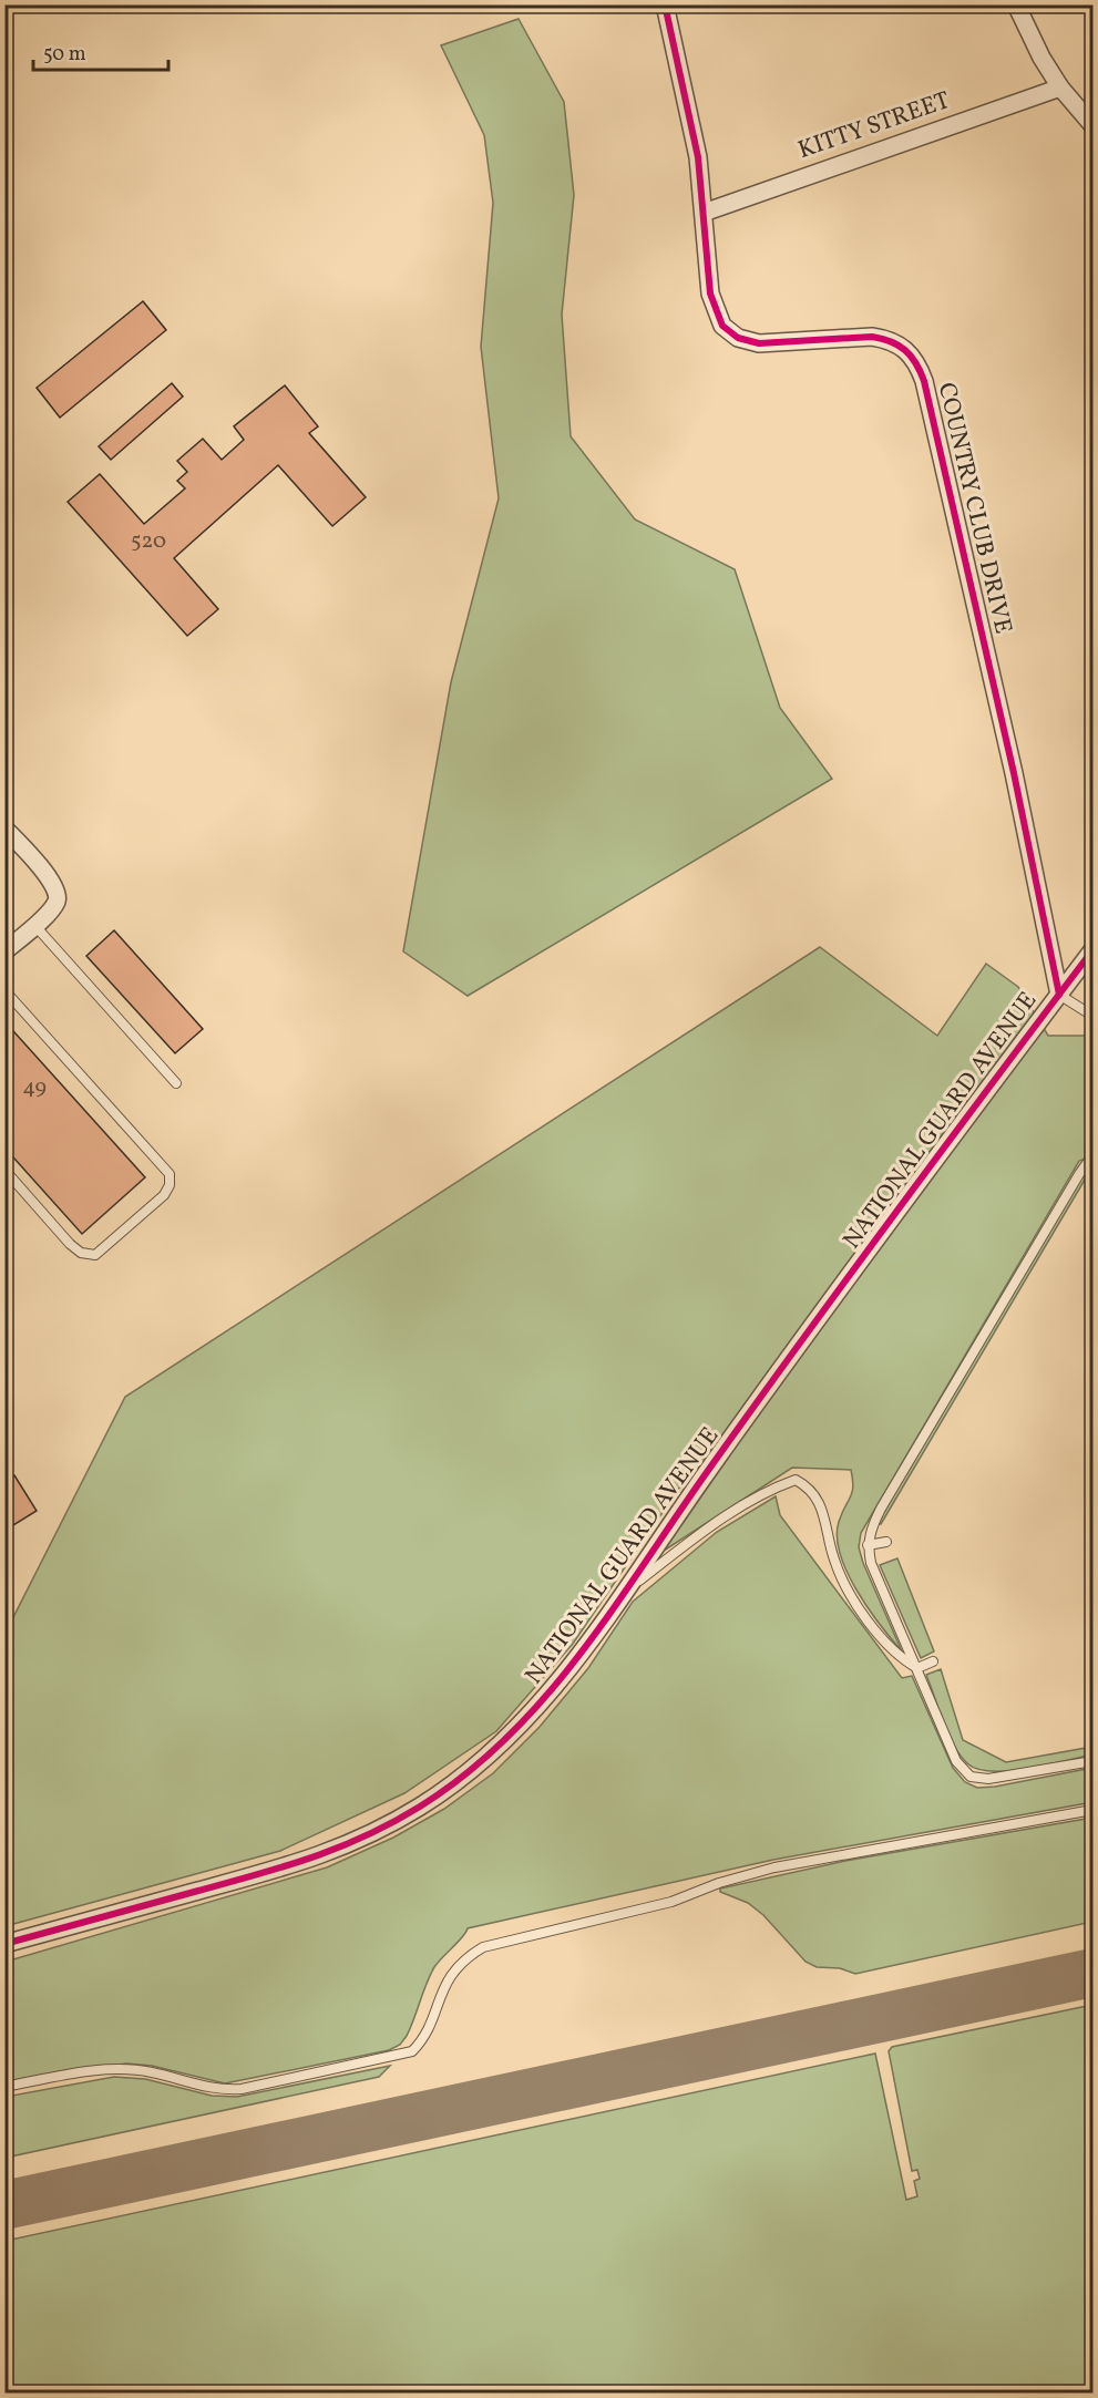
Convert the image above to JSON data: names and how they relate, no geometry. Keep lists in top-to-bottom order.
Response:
{
  "streets": {
    "street": ["KITTY STREET", "COUNTRY CLUB DRIVE", "NATIONAL GUARD AVENUE"]
  },
  "crossings": [
    ["KITTY STREET", "COUNTRY CLUB DRIVE"],
    ["COUNTRY CLUB DRIVE", "NATIONAL GUARD AVENUE"]
  ],
  "house_numbers": ["520", "49"],
  "scale_bar": "50 m"
}
